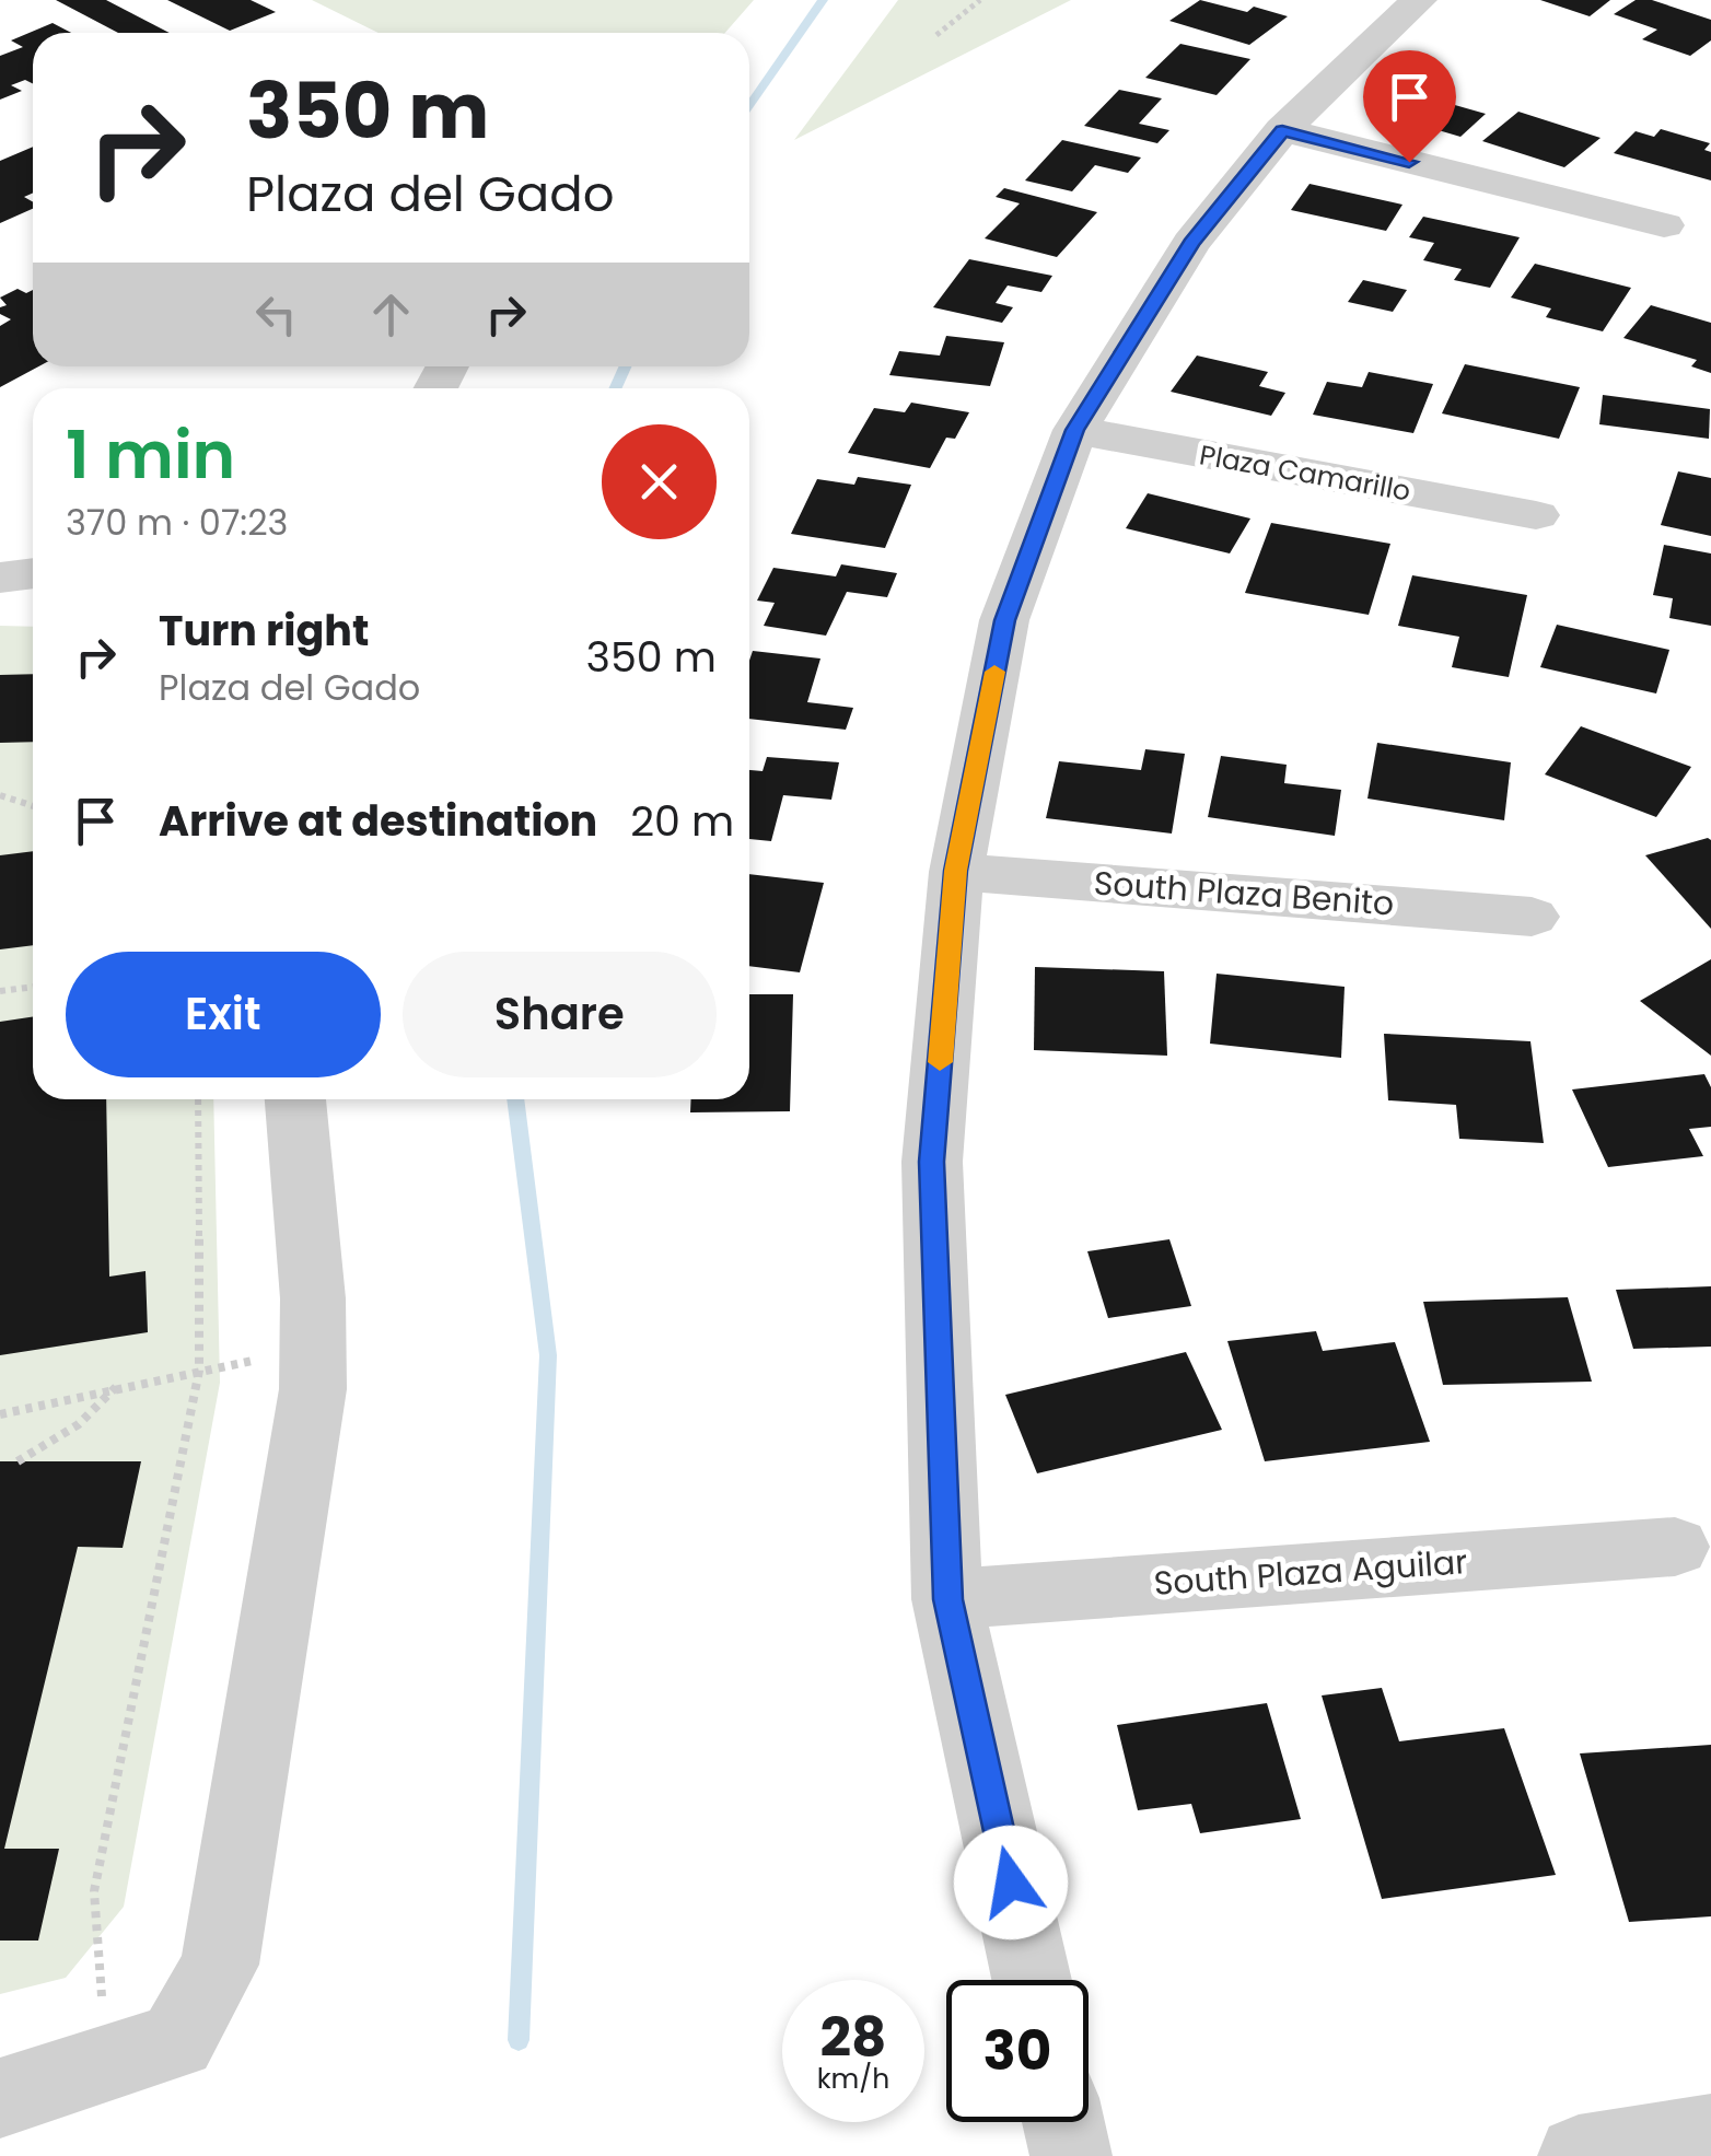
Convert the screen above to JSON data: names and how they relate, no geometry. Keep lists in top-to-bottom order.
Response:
{
  "streets": {
    "street": ["Plaza Camarillo", "South Plaza Benito", "South Plaza Aguilar"]
  },
  "page": {
    "turn": ["350 m", "Plaza del Gado"],
    "heading": ["1 min", "370 m · 07:23"],
    "list": [
      {
        "name": "Turn right",
        "note": "Plaza del Gado",
        "value": "350 m"
      },
      {
        "name": "Arrive at destination",
        "value": "20 m"
      }
    ],
    "buttons": ["Exit", "Share"],
    "speed": "28 km/h",
    "limit": "30"
  }
}
